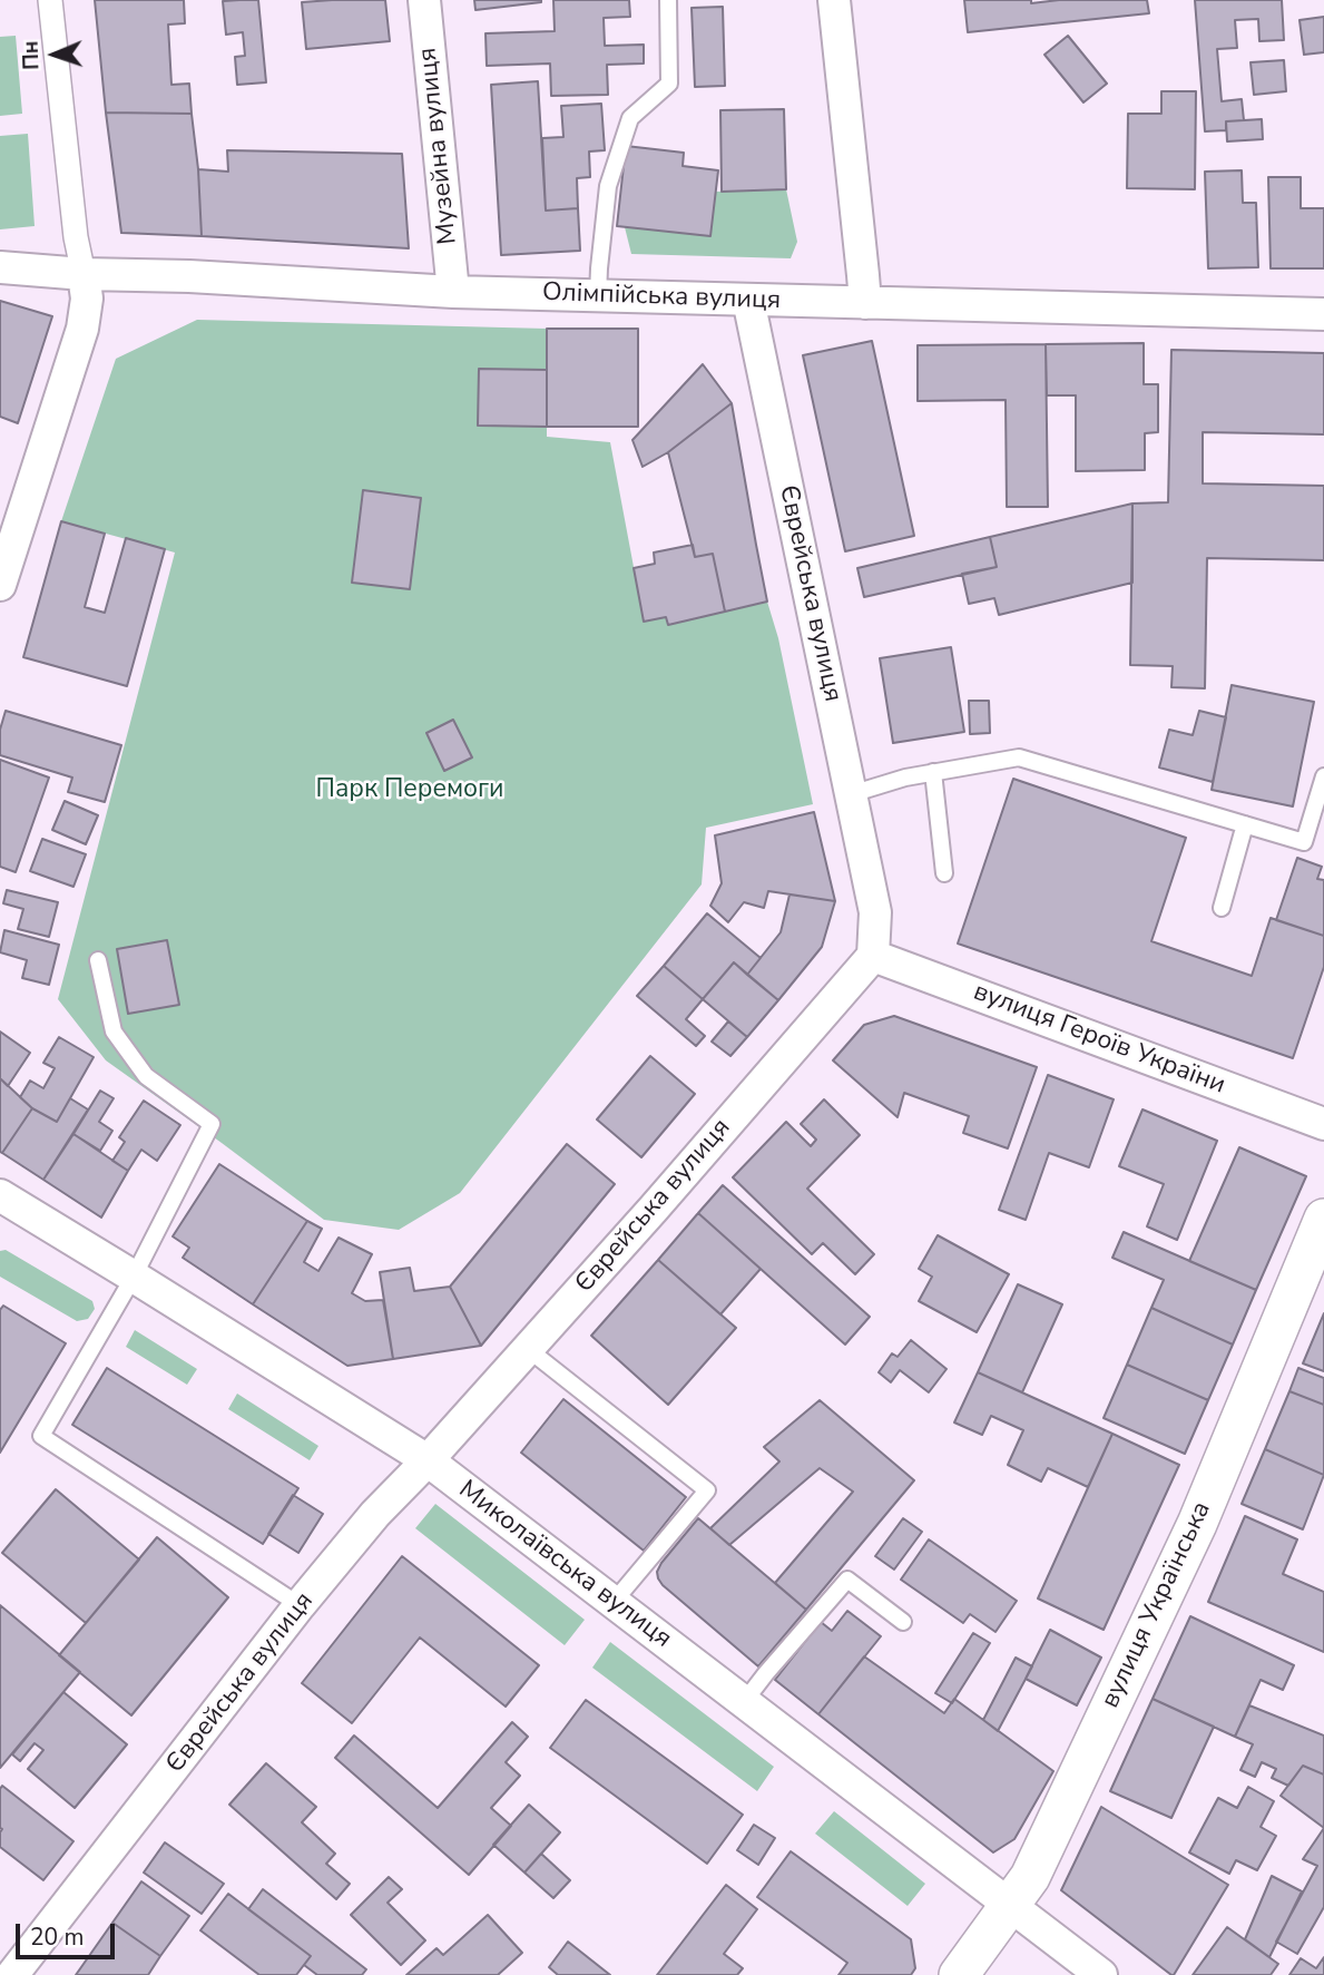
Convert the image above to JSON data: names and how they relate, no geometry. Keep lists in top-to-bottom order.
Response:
{
  "streets": {
    "street": [
      "Музейна вулиця",
      "Олімпійська вулиця",
      "Єврейська вулиця",
      "вулиця Героїв України",
      "Миколаївська вулиця",
      "вулиця Українська"
    ]
  },
  "crossings": [
    ["Музейна вулиця", "Олімпійська вулиця"],
    ["Олімпійська вулиця", "Єврейська вулиця"],
    ["Єврейська вулиця", "вулиця Героїв України"],
    ["Єврейська вулиця", "Миколаївська вулиця"],
    ["Миколаївська вулиця", "вулиця Українська"]
  ],
  "parks": ["Парк Перемоги"],
  "scale_bar": "20 m",
  "north": "left"
}
